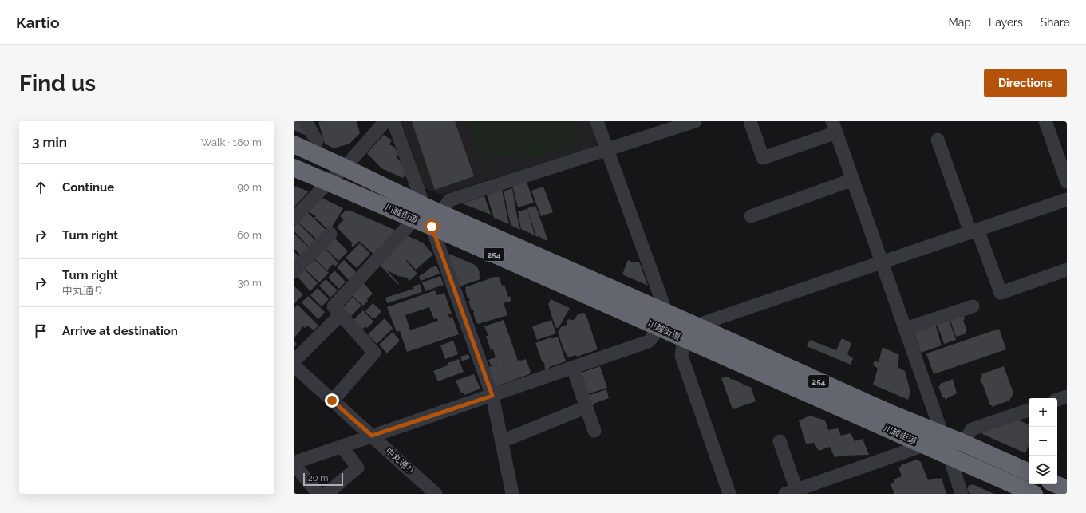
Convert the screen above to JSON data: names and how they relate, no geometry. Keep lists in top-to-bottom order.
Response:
{
  "streets": {
    "highway": ["川越街道", "254"],
    "street": ["中丸通り"]
  },
  "scale_bar": "20 m",
  "page": {
    "header": "Kartio",
    "nav": ["Map", "Layers", "Share"],
    "buttons": "Directions",
    "title": "Find us",
    "heading": ["3 min", "Walk · 180 m"],
    "list": [
      ["Continue", "90 m"],
      ["Turn right", "60 m"],
      ["Turn right", "中丸通り", "30 m"],
      "Arrive at destination"
    ],
    "map_buttons": ["+", "−"],
    "scale": "20 m"
  }
}
